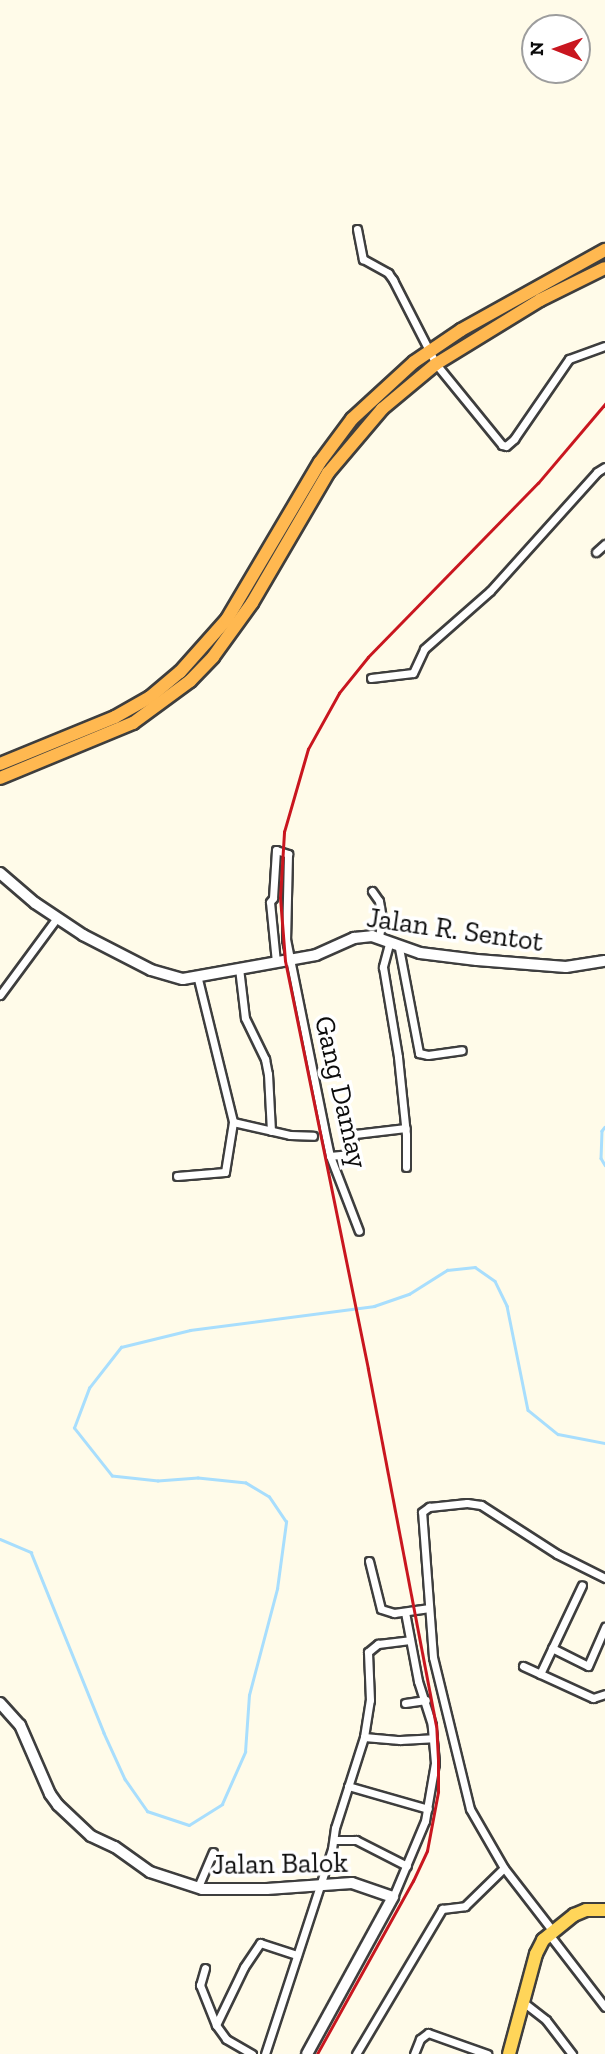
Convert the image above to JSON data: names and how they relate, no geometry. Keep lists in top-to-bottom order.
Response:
{
  "streets": {
    "street": ["Jalan R. Sentot", "Gang Damay", "Jalan Balok"]
  },
  "crossings": [
    ["Jalan R. Sentot", "Gang Damay"]
  ],
  "north": "left"
}
